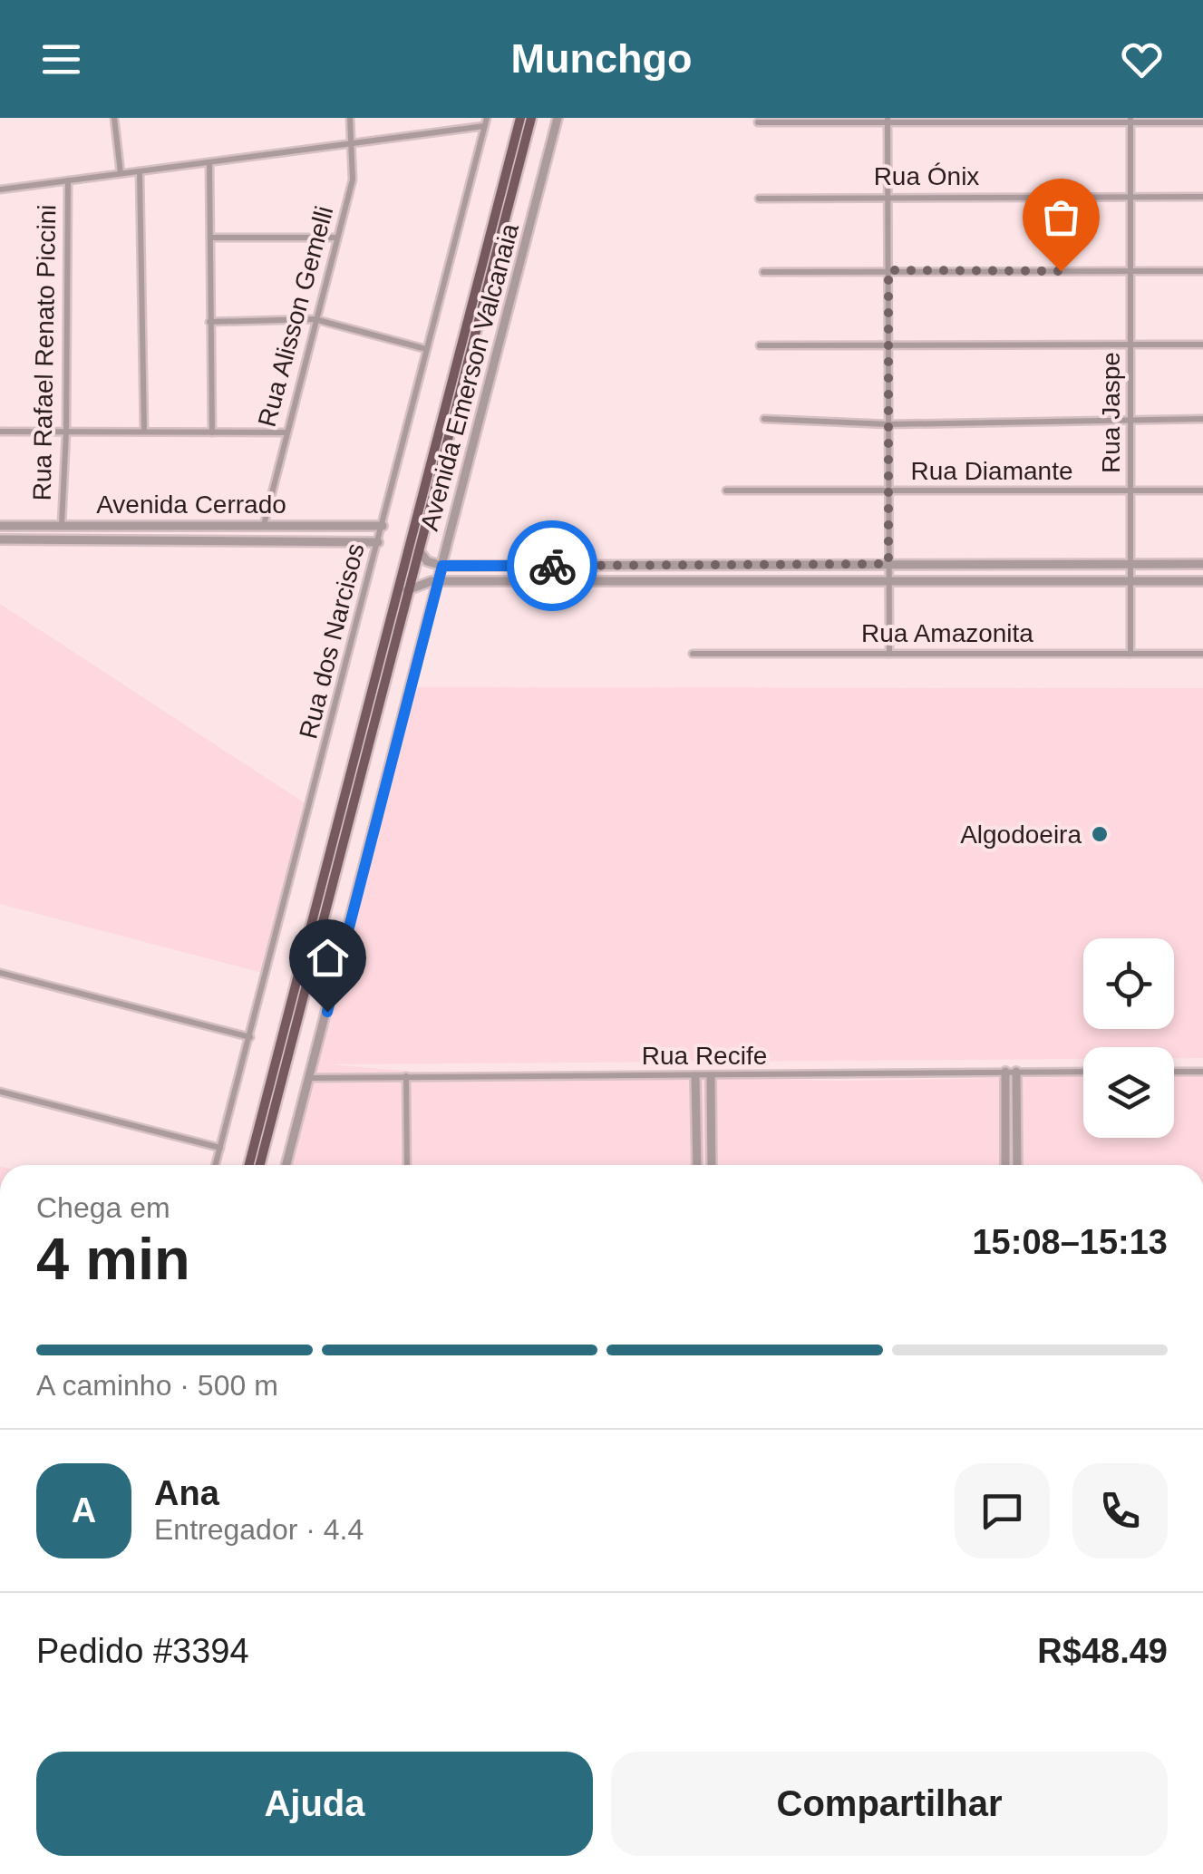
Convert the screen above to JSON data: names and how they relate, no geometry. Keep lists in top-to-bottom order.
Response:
{
  "streets": {
    "street": [
      "Rua Ónix",
      "Rua Alisson Gemelli",
      "Rua Rafael Renato Piccini",
      "Avenida Emerson Valcanaia",
      "Rua Jaspe",
      "Rua Diamante",
      "Avenida Cerrado",
      "Rua Amazonita",
      "Rua dos Narcisos",
      "Rua Recife"
    ]
  },
  "crossings": [
    ["Rua Ónix", "Rua Jaspe"],
    ["Rua Alisson Gemelli", "Avenida Cerrado"],
    ["Rua Rafael Renato Piccini", "Avenida Cerrado"],
    ["Avenida Emerson Valcanaia", "Rua Recife"],
    ["Rua Jaspe", "Rua Diamante"],
    ["Rua Jaspe", "Rua Amazonita"],
    ["Avenida Cerrado", "Rua dos Narcisos"]
  ],
  "places": ["Algodoeira"],
  "page": {
    "header": "Munchgo",
    "heading": ["4 min", "Chega em", "15:08–15:13"],
    "panel": [
      "Ana",
      "Entregador · 4.4",
      "Pedido #3394",
      "R$48.49"
    ],
    "bar": "A caminho · 500 m",
    "round": "A",
    "buttons": ["Ajuda", "Compartilhar"]
  }
}
